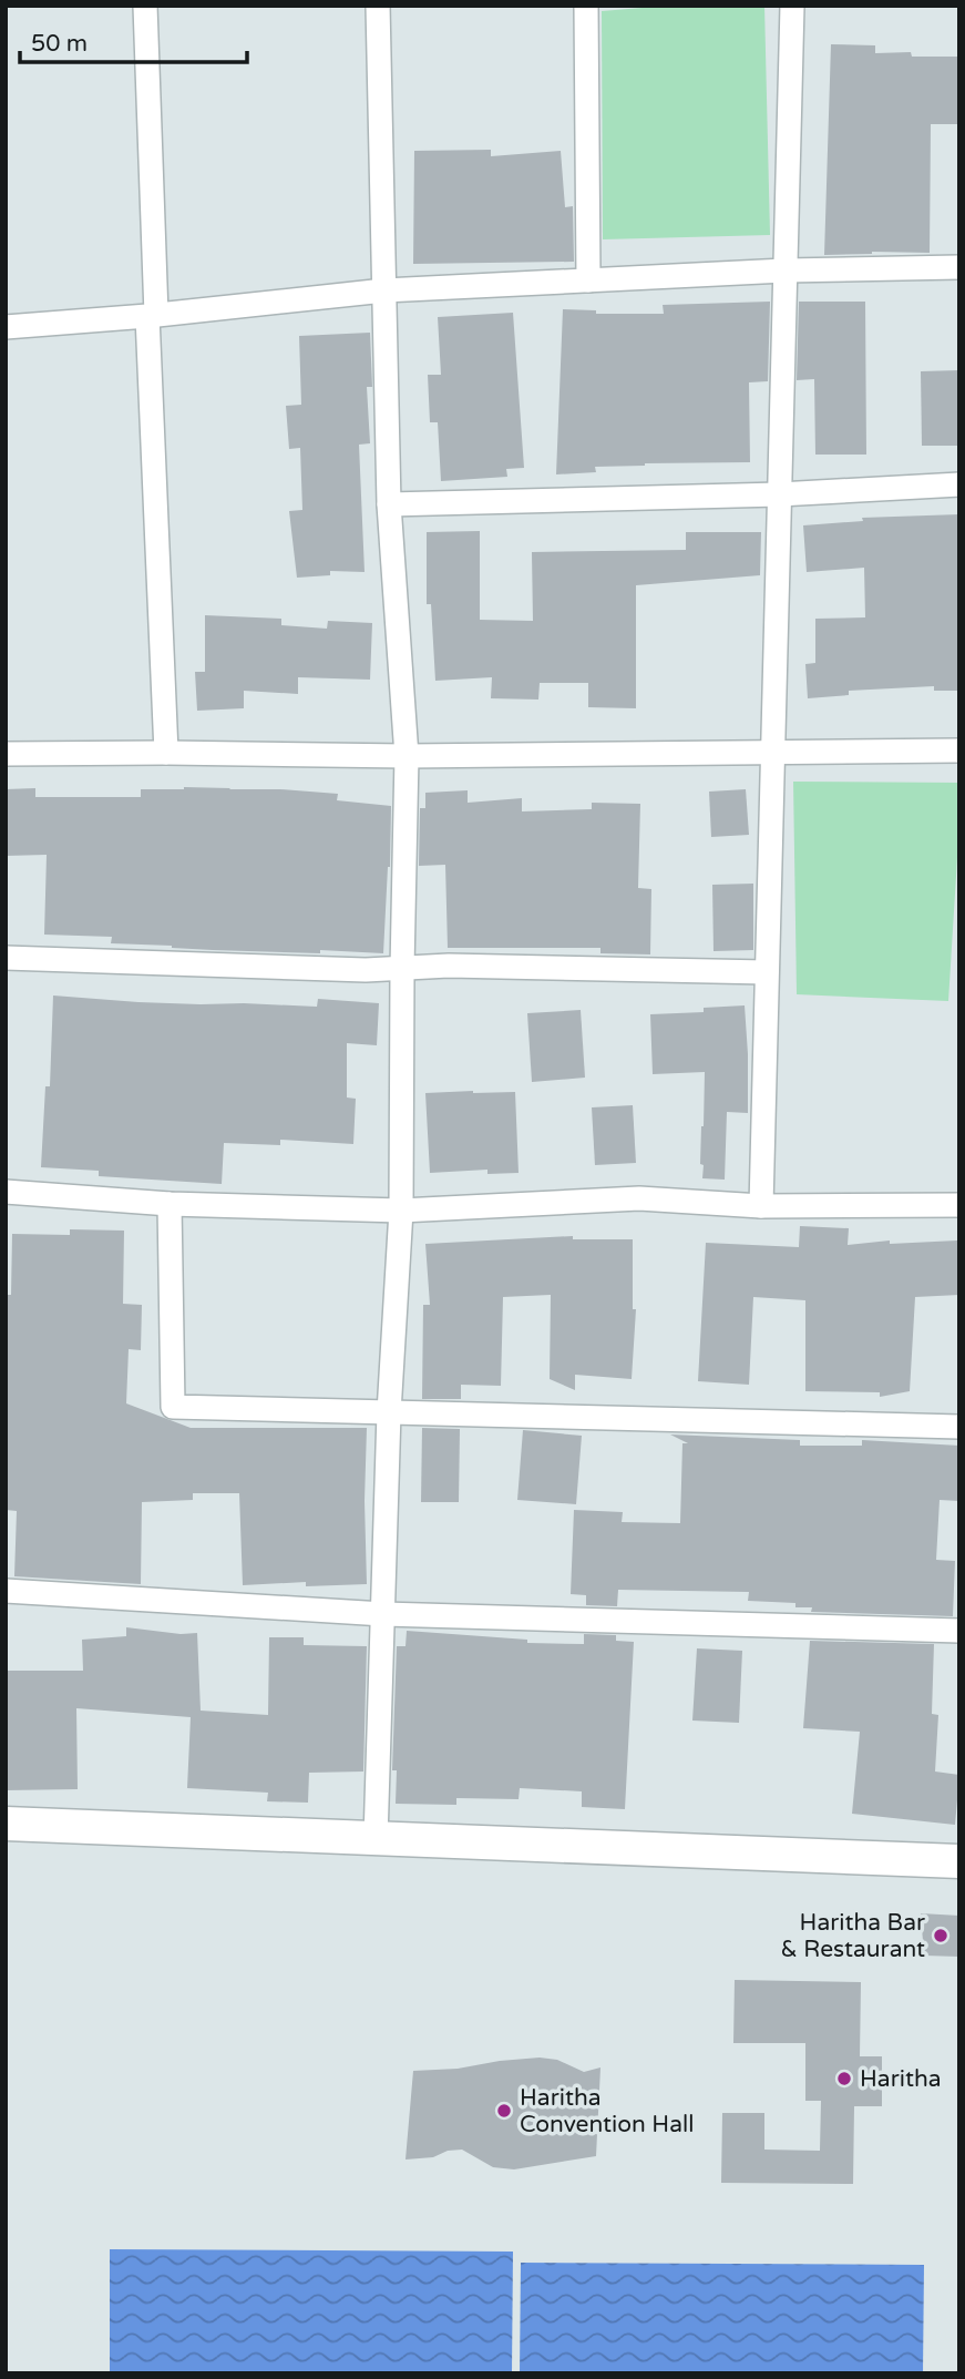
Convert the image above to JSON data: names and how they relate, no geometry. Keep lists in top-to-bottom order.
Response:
{
  "places": ["Haritha Bar & Restaurant", "Haritha", "Haritha Convention Hall"],
  "scale_bar": "50 m"
}
